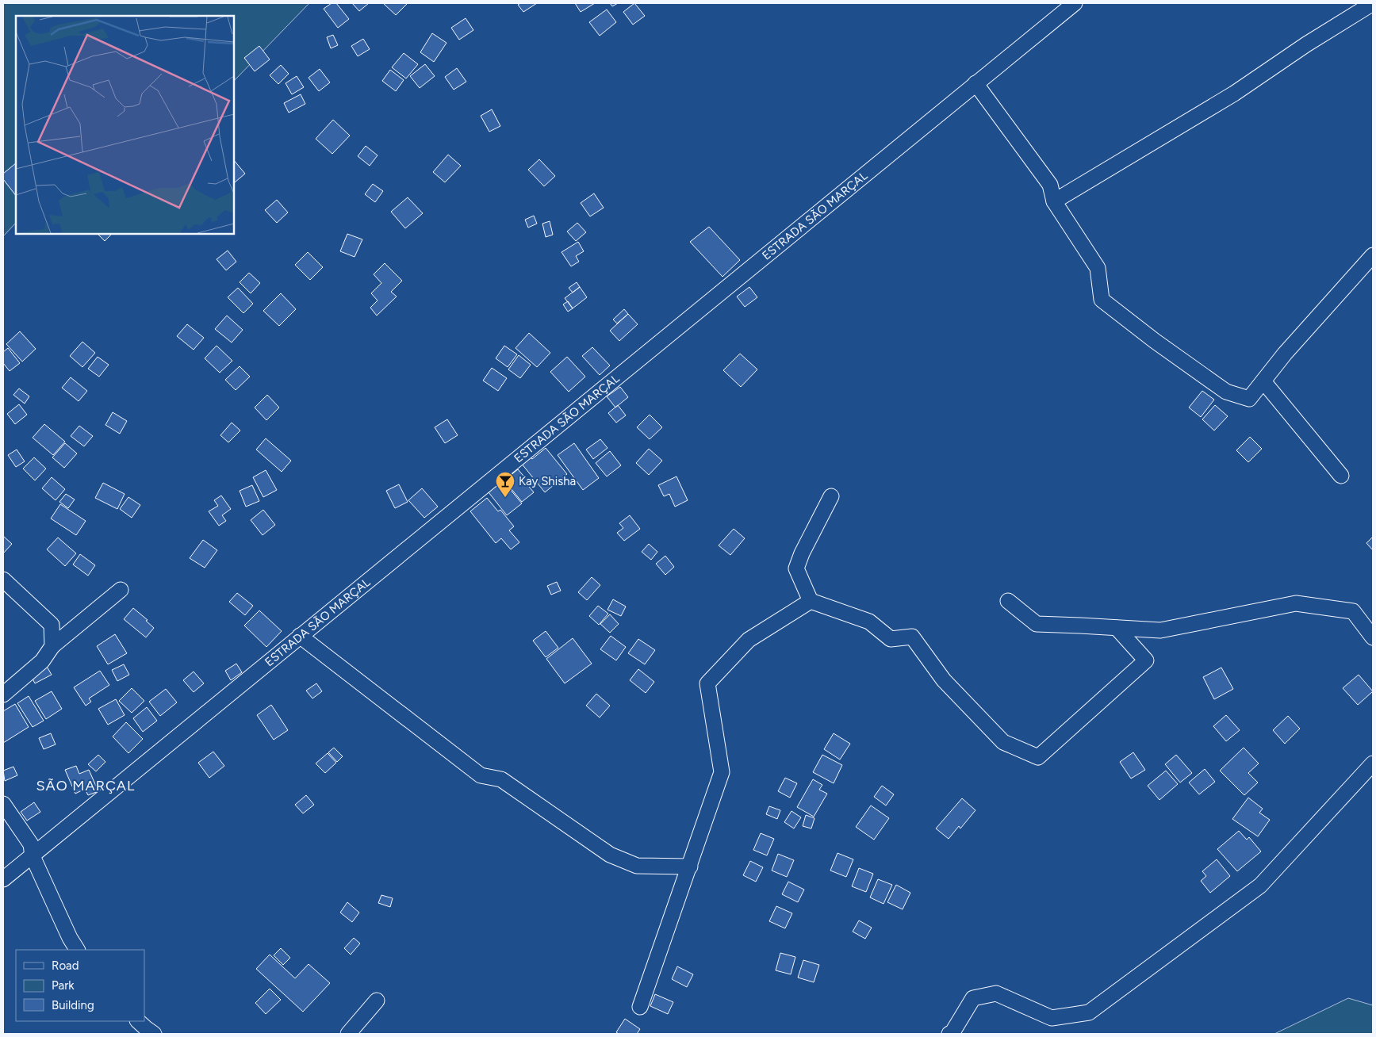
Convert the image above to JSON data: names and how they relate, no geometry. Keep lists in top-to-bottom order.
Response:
{
  "streets": {
    "street": ["ESTRADA SÃO MARÇAL"]
  },
  "districts": ["SÃO MARÇAL"],
  "places": {
    "bar": ["Kay Shisha"]
  },
  "legend": ["Road", "Park", "Building"]
}
